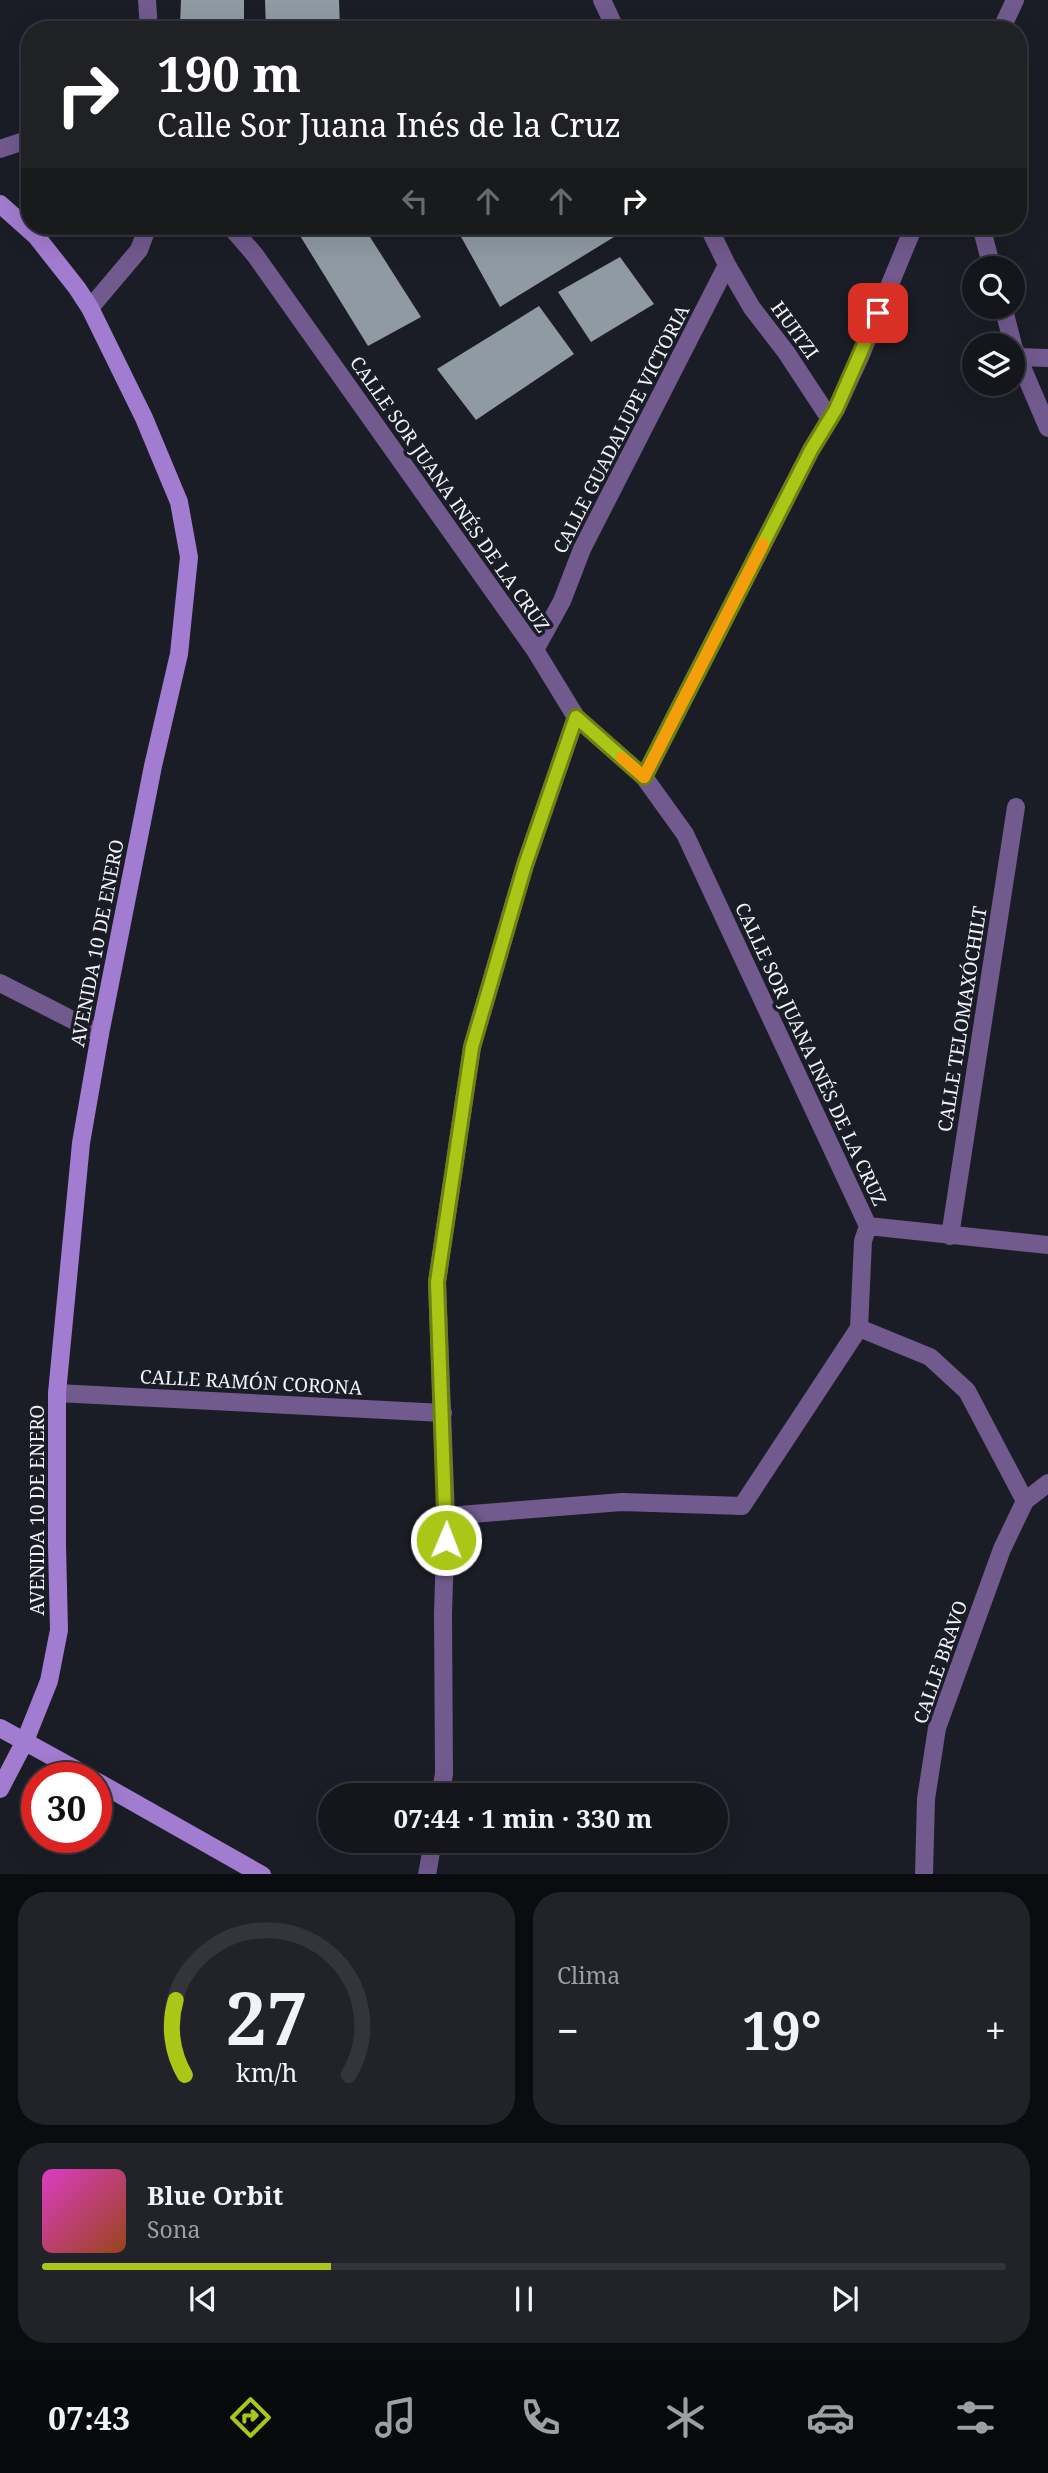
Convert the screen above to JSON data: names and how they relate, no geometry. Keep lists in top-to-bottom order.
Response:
{
  "streets": {
    "street": [
      "HUITZI",
      "CALLE GUADALUPE VICTORIA",
      "CALLE SOR JUANA INÉS DE LA CRUZ",
      "AVENIDA 10 DE ENERO",
      "CALLE TELOMAXÓCHILT",
      "CALLE RAMÓN CORONA",
      "CALLE BRAVO"
    ]
  },
  "crossings": [
    ["HUITZI", "CALLE GUADALUPE VICTORIA"],
    ["CALLE GUADALUPE VICTORIA", "CALLE SOR JUANA INÉS DE LA CRUZ"],
    ["AVENIDA 10 DE ENERO", "CALLE RAMÓN CORONA"]
  ],
  "page": {
    "turn": ["190 m", "Calle Sor Juana Inés de la Cruz"],
    "limit": "30",
    "trip": "07:44 · 1 min · 330 m",
    "tile": "Clima",
    "heat": ["−", "19°", "+"],
    "song": ["Blue Orbit", "Sona"],
    "tabs": "07:43",
    "gauge": ["27", "km/h"]
  }
}
